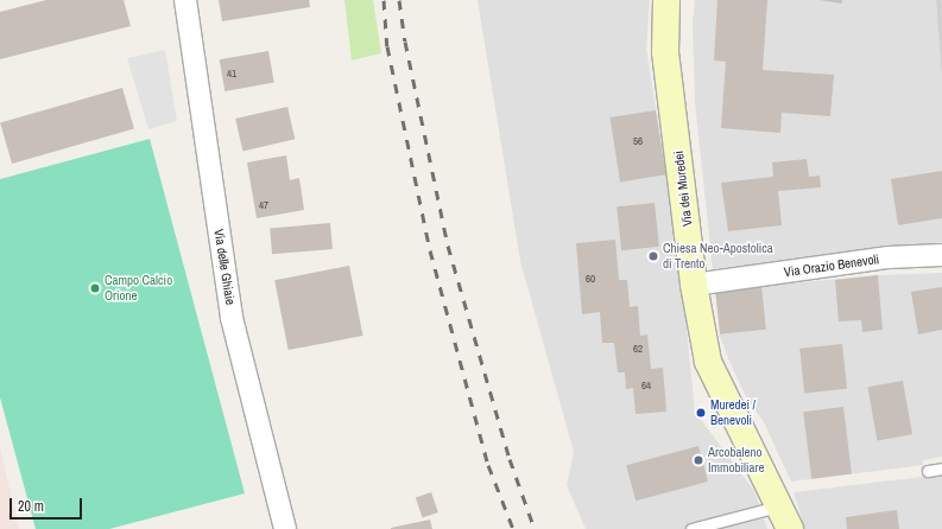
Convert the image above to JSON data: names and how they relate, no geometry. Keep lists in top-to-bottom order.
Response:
{
  "streets": {
    "street": ["Via dei Muredei", "Via Orazio Benevoli", "Via delle Ghiaie"]
  },
  "crossings": [
    ["Via dei Muredei", "Via Orazio Benevoli"]
  ],
  "places": [
    "Chiesa Neo-Apostolica di Trento",
    "Campo Calcio Orione",
    "Muredei / Benevoli",
    "Arcobaleno Immobiliare"
  ],
  "house_numbers": [
    "41",
    "56",
    "47",
    "60",
    "62",
    "64"
  ],
  "scale_bar": "20 m"
}
